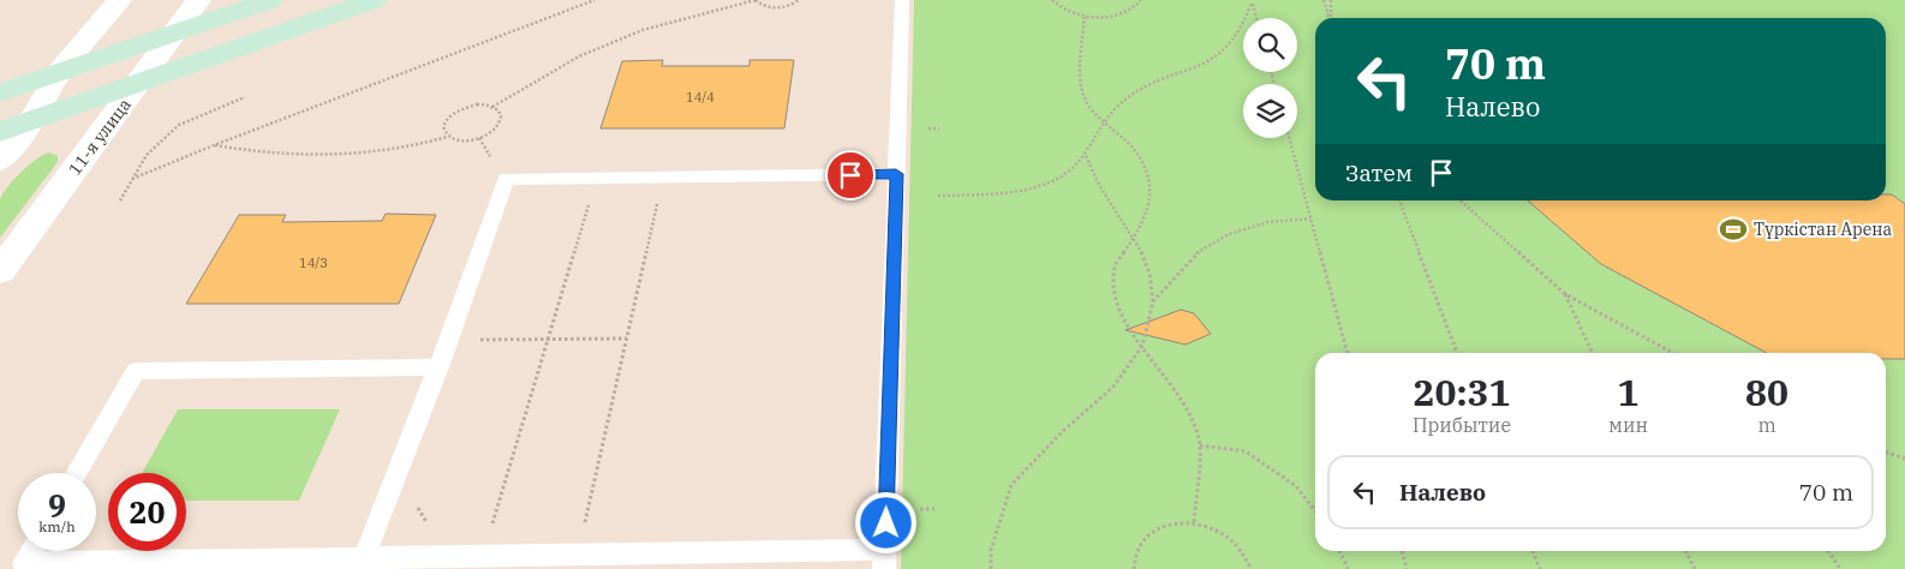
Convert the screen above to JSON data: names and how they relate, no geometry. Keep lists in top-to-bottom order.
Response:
{
  "streets": {
    "street": ["11-я улица"]
  },
  "places": {
    "sports": ["Түркістан Арена"]
  },
  "house_numbers": ["14/4", "14/3"],
  "page": {
    "turn": ["70 m", "Налево"],
    "then": "Затем",
    "eta": [
      "20:31",
      "Прибытие",
      "1",
      "мин",
      "80",
      "m"
    ],
    "list": [
      {
        "name": "Налево",
        "value": "70 m"
      }
    ],
    "speed": "9 km/h",
    "limit": "20"
  }
}
